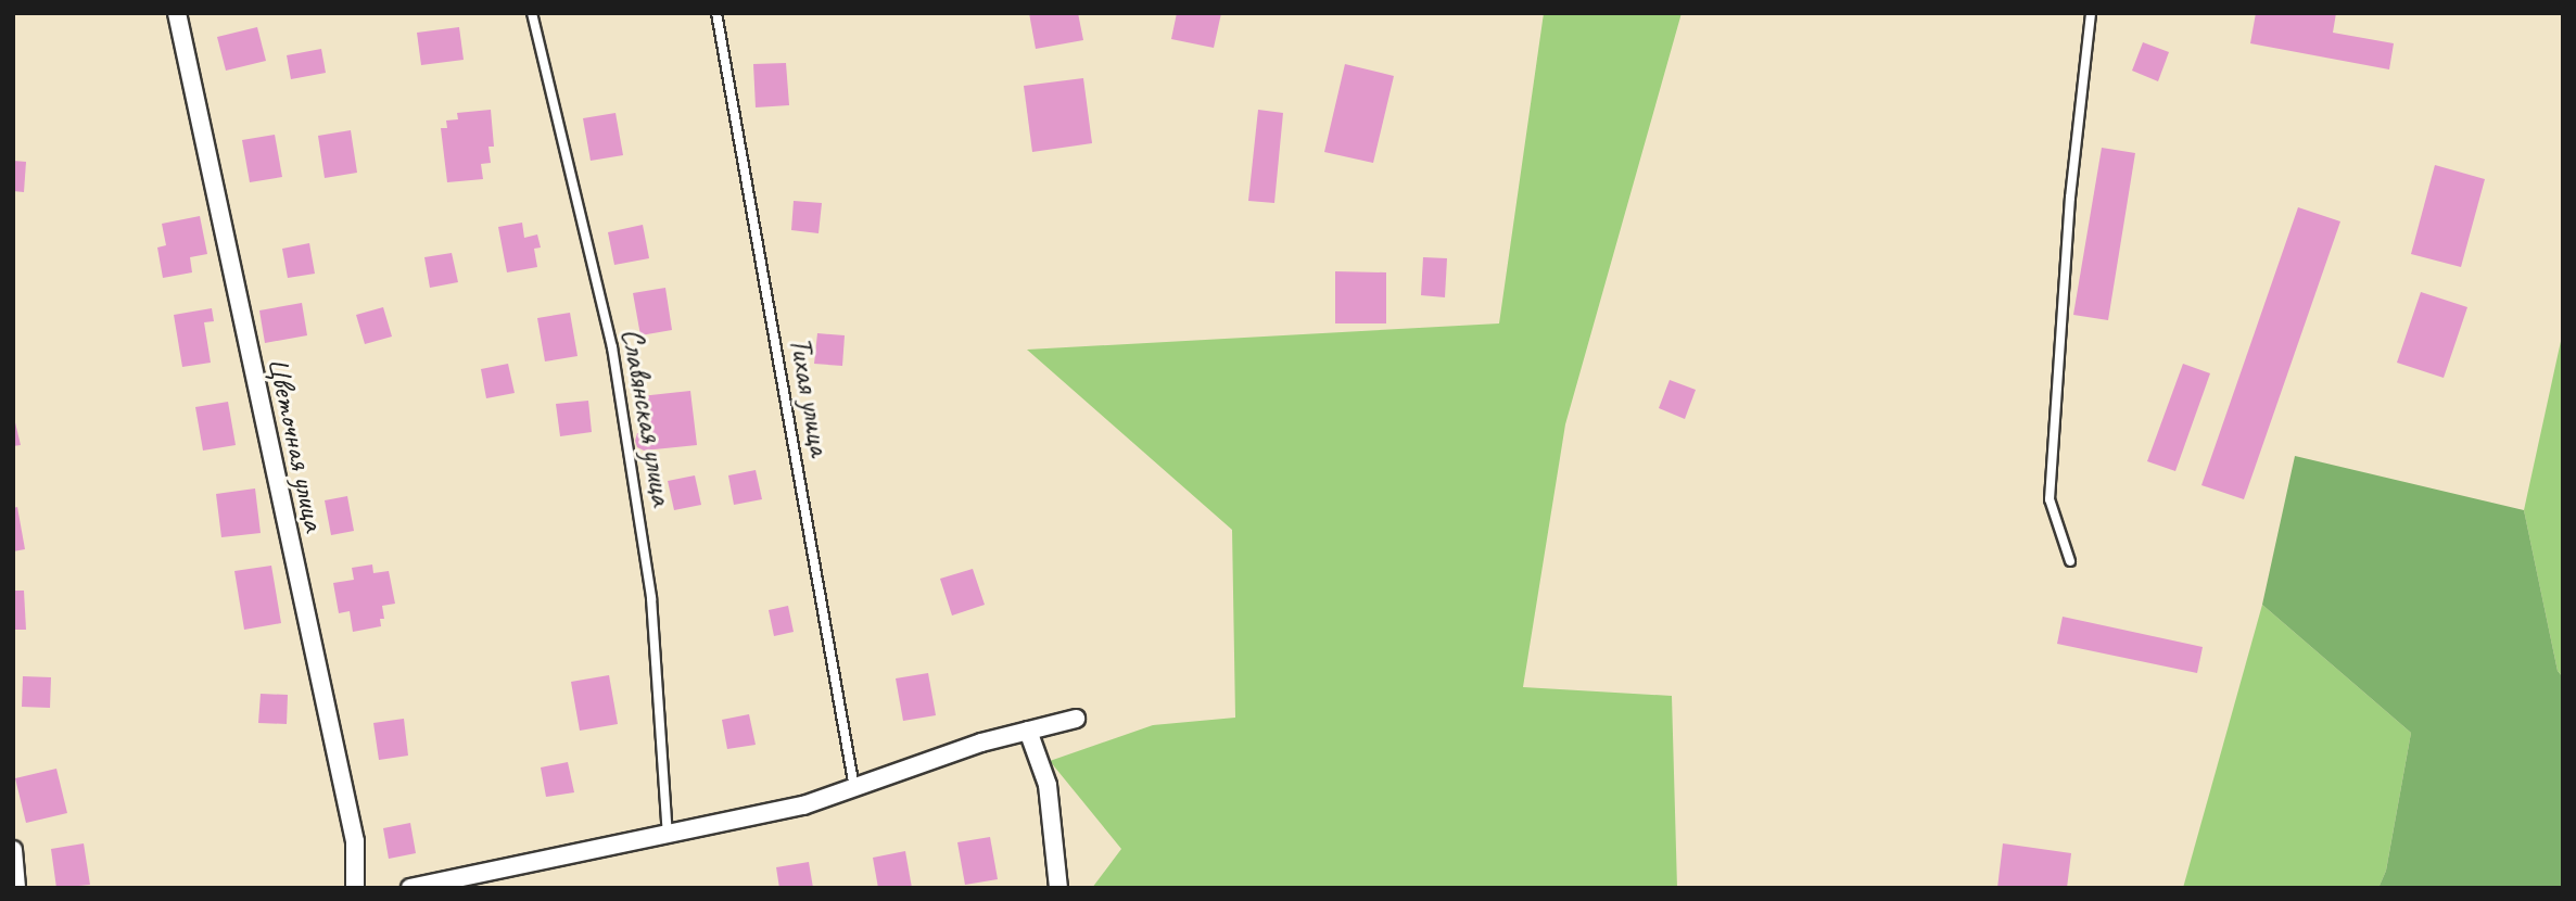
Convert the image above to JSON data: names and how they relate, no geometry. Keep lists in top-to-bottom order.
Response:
{
  "streets": {
    "street": ["Цветочная улица"],
    "lane": ["Тихая улица", "Славянская улица"]
  }
}
